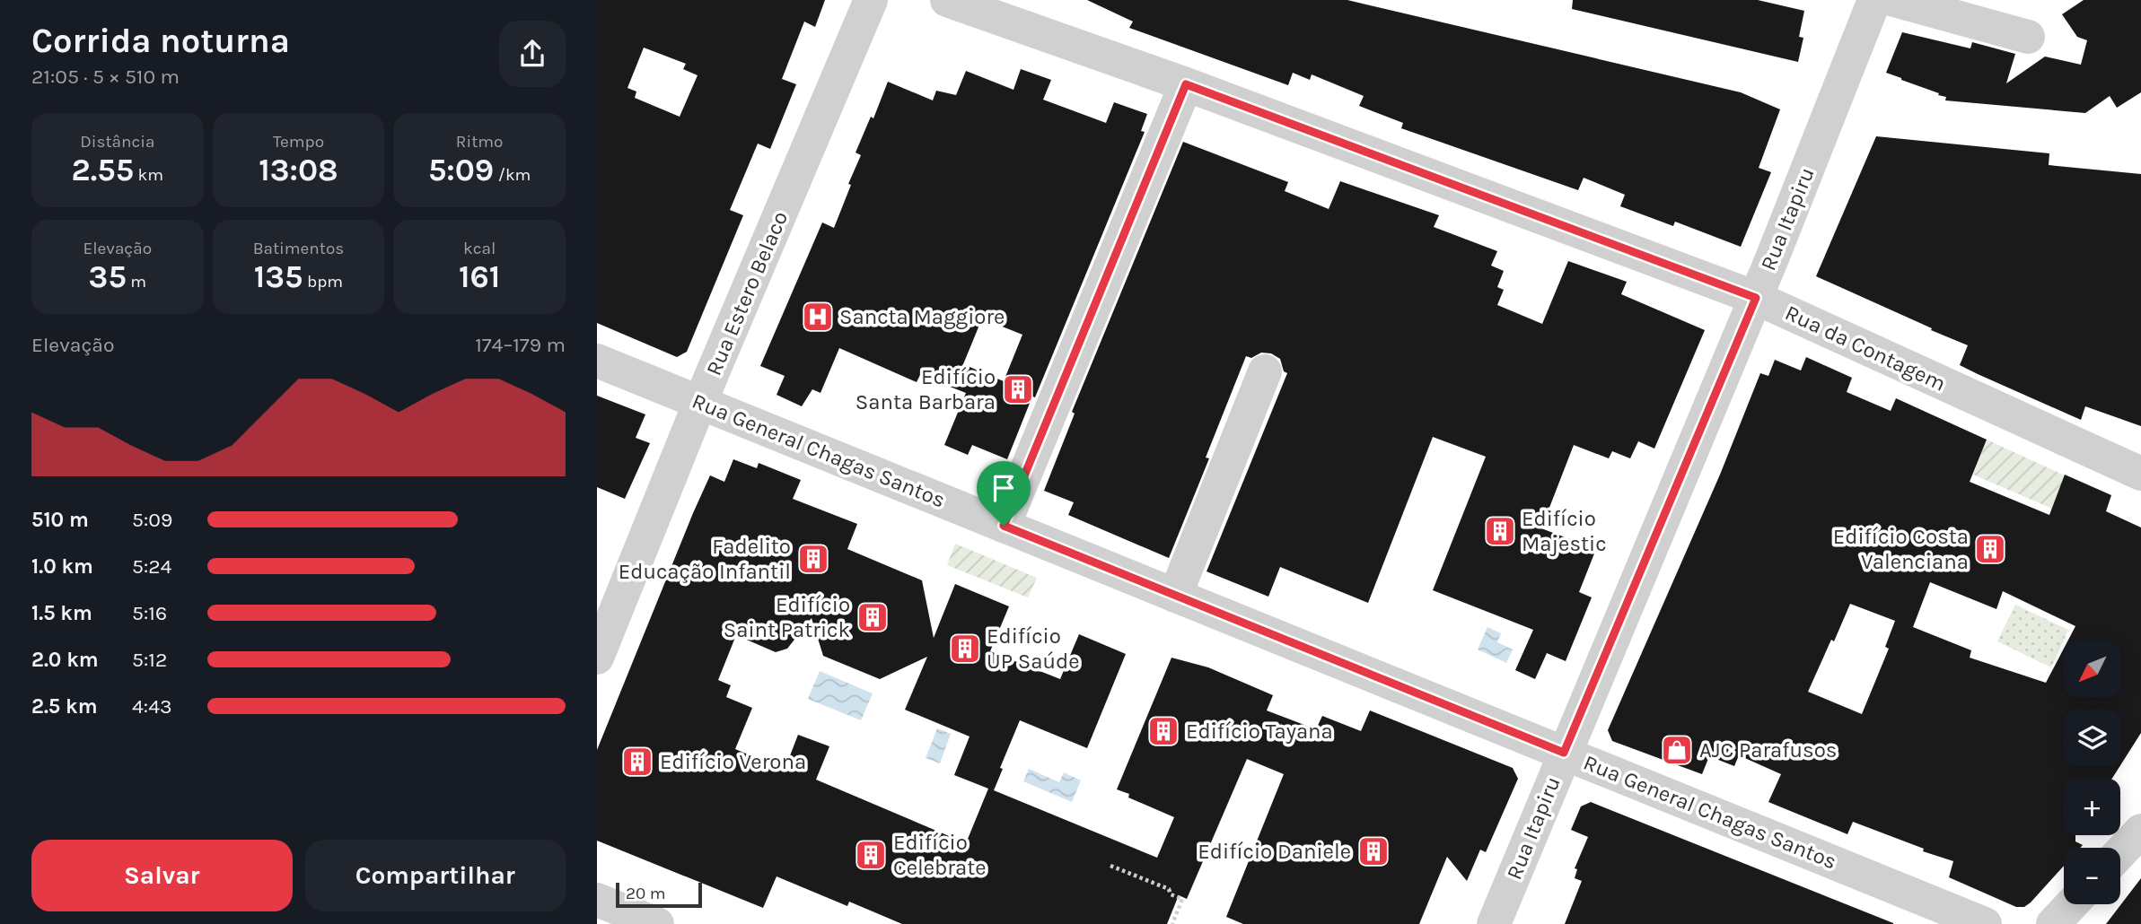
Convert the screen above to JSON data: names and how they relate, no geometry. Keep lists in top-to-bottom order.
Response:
{
  "streets": {
    "street": [
      "Rua Itapiru",
      "Rua Estero Belaco",
      "Rua da Contagem",
      "Rua General Chagas Santos"
    ]
  },
  "crossings": [
    ["Rua Itapiru", "Rua da Contagem"],
    ["Rua Itapiru", "Rua General Chagas Santos"],
    ["Rua Estero Belaco", "Rua General Chagas Santos"]
  ],
  "places": {
    "hospital": ["Sancta Maggiore"],
    "building": [
      "Edifício Santa Barbara",
      "Edifício Majestic",
      "Edifício Costa Valenciana",
      "Fadelito Educação Infantil",
      "Edifício Saint Patrick",
      "Edifício UP Saúde",
      "Edifício Tayana",
      "Edifício Verona",
      "Edifício Daniele",
      "Edifício Celebrate"
    ],
    "shop": ["AJC Parafusos"]
  },
  "scale_bar": "20 m",
  "north": "bottom left",
  "page": {
    "heading": ["Corrida noturna", "21:05 · 5 × 510 m"],
    "stats": [
      ["Distância", "2.55 km"],
      ["Tempo", "13:08"],
      ["Ritmo", "5:09 /km"],
      ["Elevação", "35 m"],
      ["Batimentos", "135 bpm"],
      ["kcal", "161"]
    ],
    "chart": ["Elevação", "174–179 m"],
    "list": [
      {
        "name": "510 m",
        "note": "5:09"
      },
      {
        "name": "1.0 km",
        "note": "5:24"
      },
      {
        "name": "1.5 km",
        "note": "5:16"
      },
      {
        "name": "2.0 km",
        "note": "5:12"
      },
      {
        "name": "2.5 km",
        "note": "4:43"
      }
    ],
    "map_buttons": ["+", "−"],
    "buttons": ["Salvar", "Compartilhar"],
    "scale": "20 m"
  }
}
